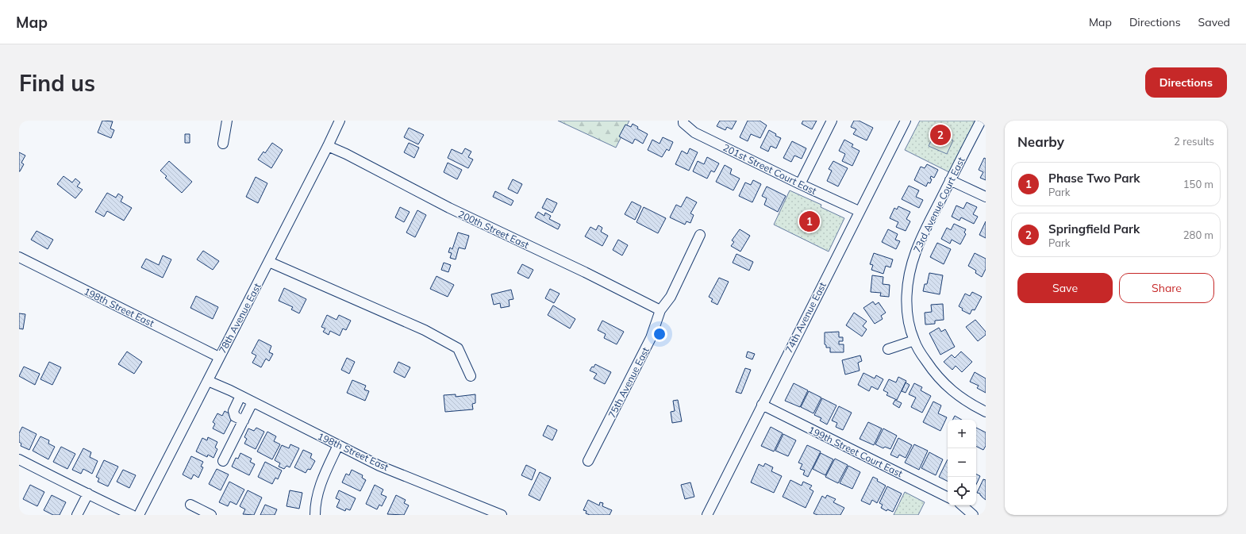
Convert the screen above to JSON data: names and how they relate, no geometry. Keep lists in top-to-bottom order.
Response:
{
  "streets": {
    "street": [
      "201st Street Court East",
      "73rd Avenue Court East",
      "200th Street East",
      "198th Street East",
      "74th Avenue East",
      "78th Avenue East",
      "75th Avenue East",
      "199th Street Court East"
    ]
  },
  "crossings": [
    ["201st Street Court East", "74th Avenue East"],
    ["200th Street East", "78th Avenue East"],
    ["200th Street East", "75th Avenue East"],
    ["198th Street East", "78th Avenue East"],
    ["74th Avenue East", "199th Street Court East"]
  ],
  "page": {
    "header": "Map",
    "nav": ["Map", "Directions", "Saved"],
    "buttons": [
      "Directions",
      ["Save", "Share"]
    ],
    "title": "Find us",
    "heading": ["Nearby", "2 results"],
    "pins": ["2", "1"],
    "list": [
      {
        "mark": "1",
        "name": "Phase Two Park",
        "note": "Park",
        "value": "150 m"
      },
      {
        "mark": "2",
        "name": "Springfield Park",
        "note": "Park",
        "value": "280 m"
      }
    ],
    "map_buttons": ["+", "−"]
  }
}
